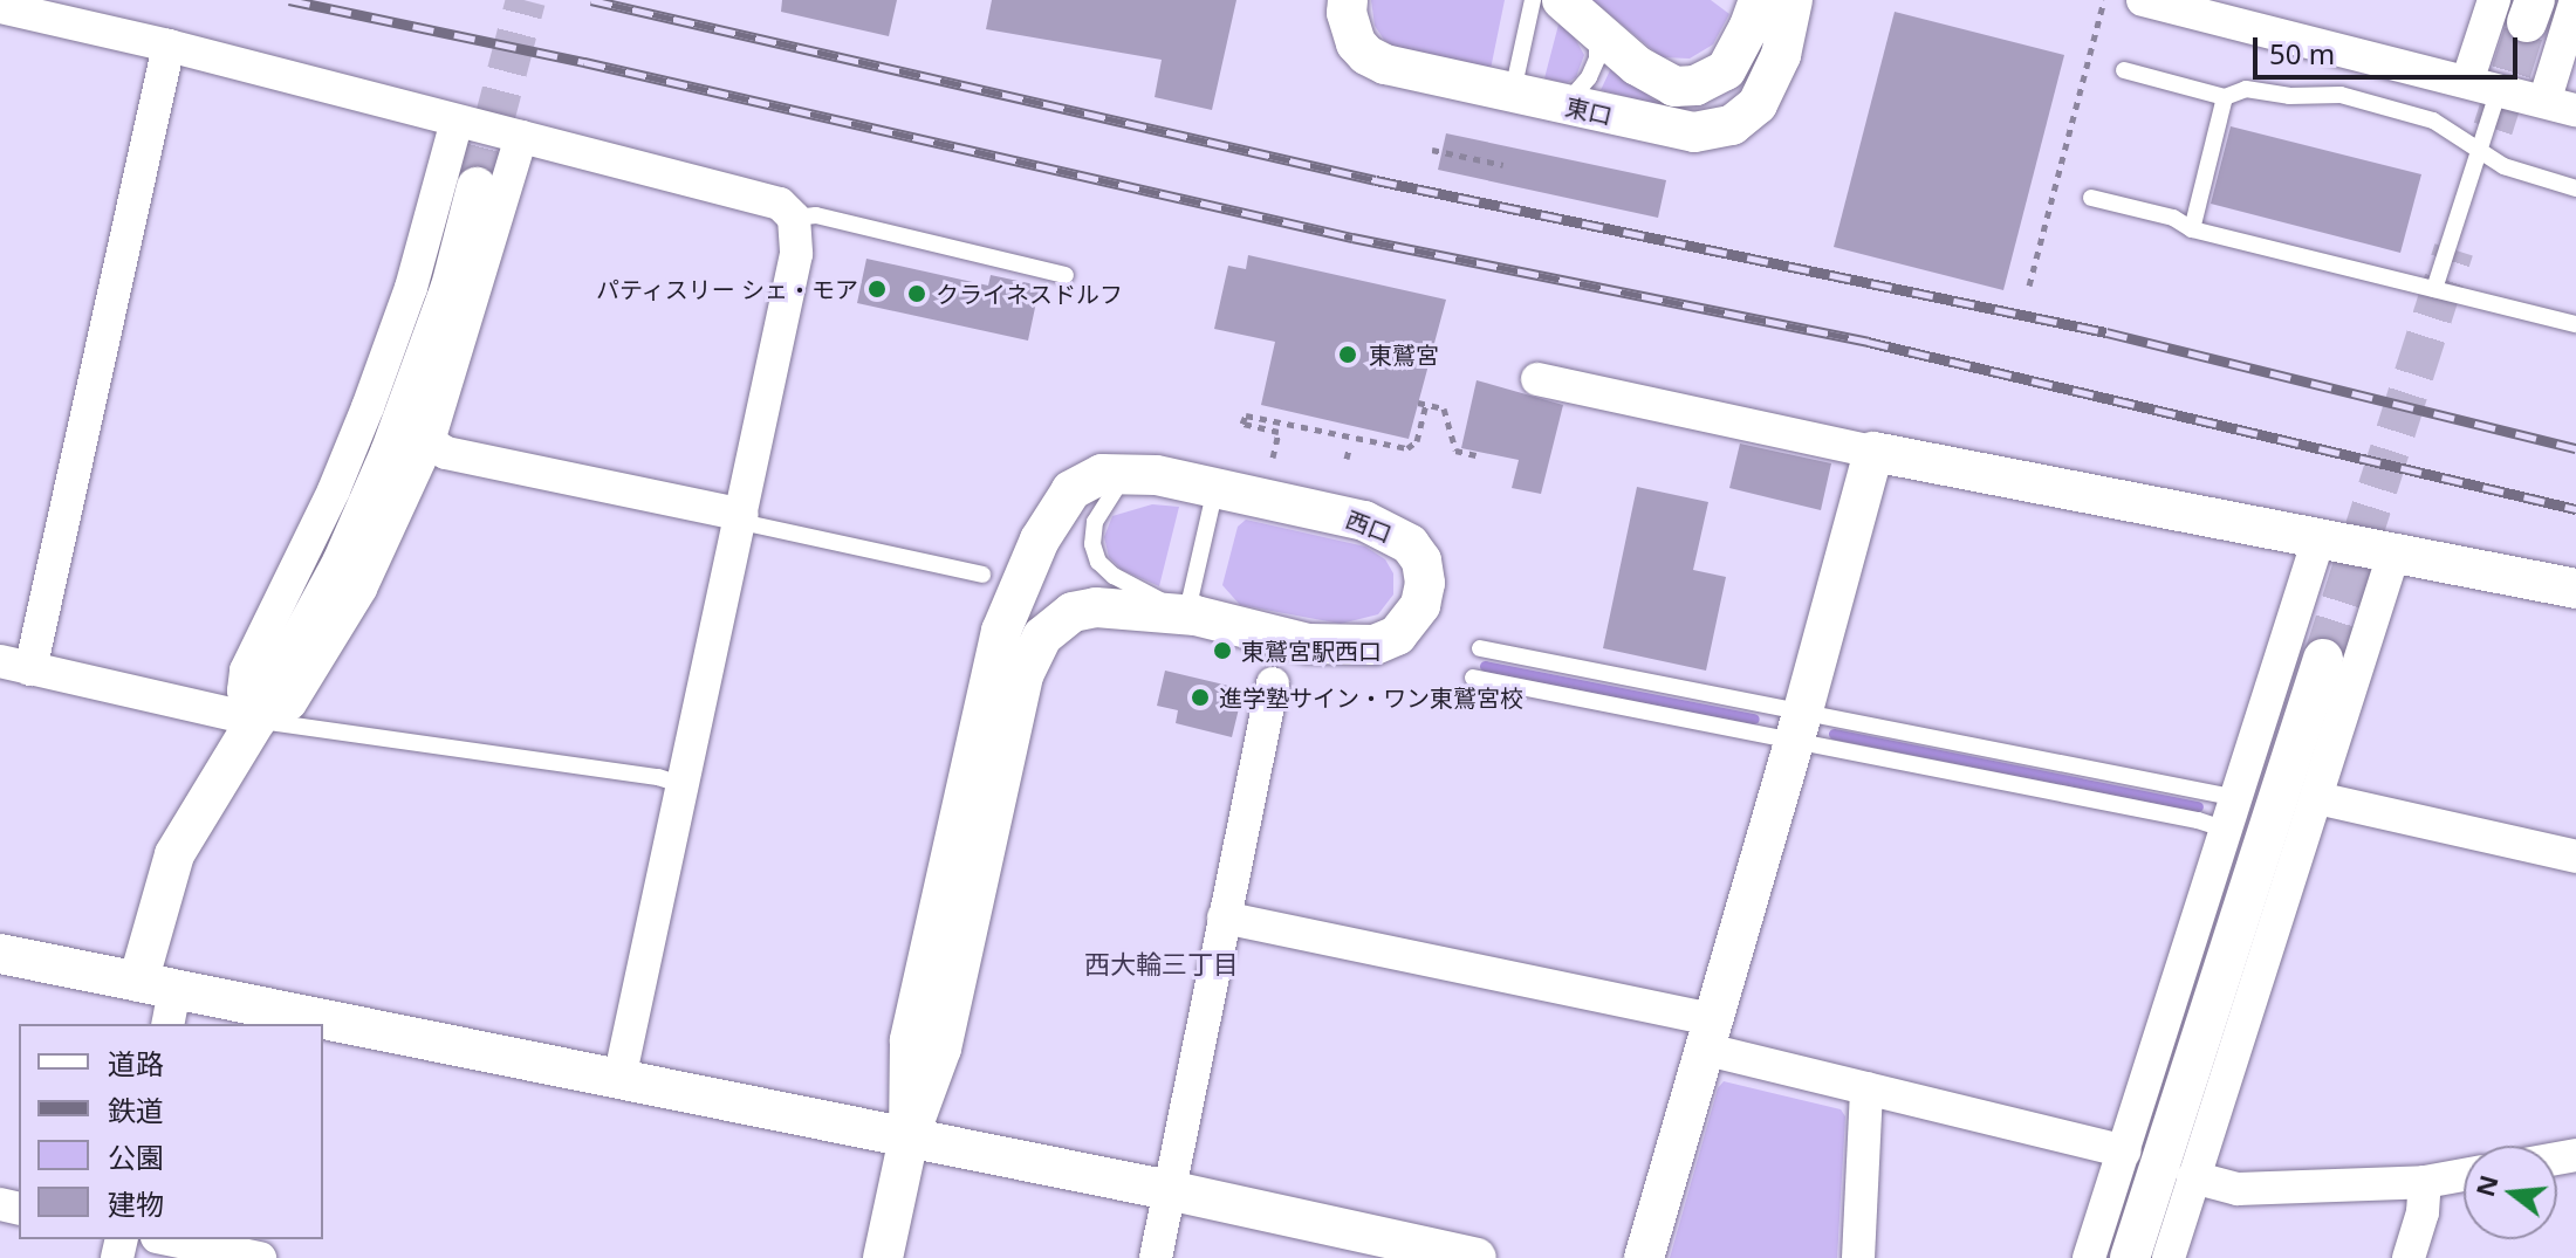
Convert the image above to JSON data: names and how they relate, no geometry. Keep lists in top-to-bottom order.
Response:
{
  "streets": {
    "street": ["東口", "西口"]
  },
  "districts": ["西大輪三丁目"],
  "places": [
    "パティスリー シェ・モア",
    "クライネスドルフ",
    "東鷲宮",
    "東鷲宮駅西口",
    "進学塾サイン・ワン東鷲宮校"
  ],
  "legend": [
    "道路",
    "鉄道",
    "公園",
    "建物"
  ],
  "scale_bar": "50 m",
  "north": "left"
}
